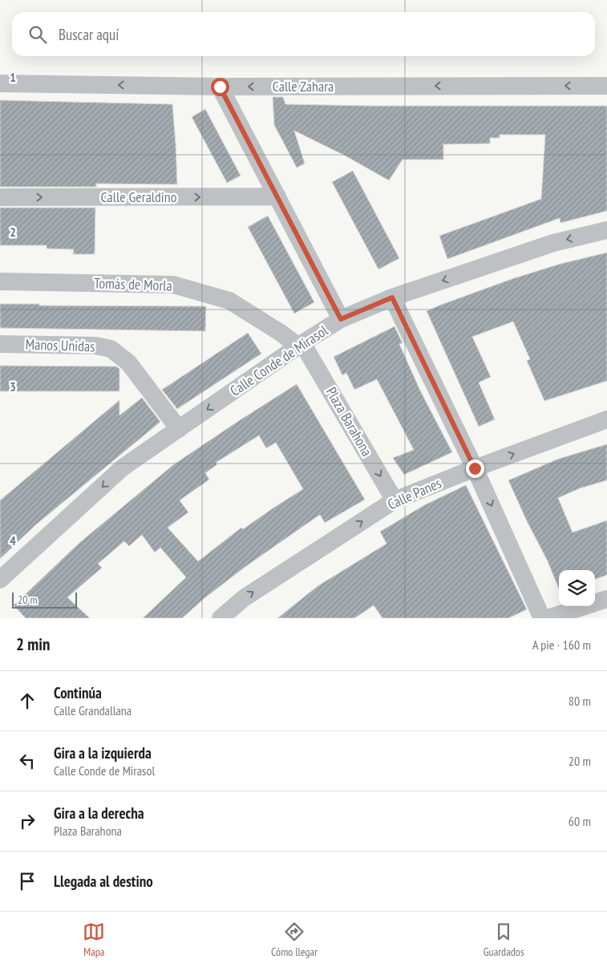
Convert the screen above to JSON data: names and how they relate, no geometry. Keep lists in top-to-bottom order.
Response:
{
  "streets": {
    "street": [
      "Calle Zahara",
      "Calle Geraldino",
      "Tomás de Morla",
      "Manos Unidas",
      "Calle Conde de Mirasol",
      "Plaza Barahona",
      "Calle Panes"
    ]
  },
  "crossings": [
    ["Tomás de Morla", "Calle Conde de Mirasol"],
    ["Tomás de Morla", "Plaza Barahona"],
    ["Manos Unidas", "Calle Conde de Mirasol"],
    ["Calle Conde de Mirasol", "Plaza Barahona"],
    ["Plaza Barahona", "Calle Panes"]
  ],
  "one_way": [
    "Calle Zahara",
    "Calle Geraldino",
    "Calle Conde de Mirasol",
    "Calle Panes"
  ],
  "scale_bar": "20 m",
  "page": {
    "search": "Buscar aquí",
    "scale": "20 m",
    "heading": ["2 min", "A pie · 160 m"],
    "list": [
      ["Continúa", "Calle Grandallana", "80 m"],
      ["Gira a la izquierda", "Calle Conde de Mirasol", "20 m"],
      ["Gira a la derecha", "Plaza Barahona", "60 m"],
      "Llegada al destino"
    ],
    "nav": ["Mapa", "Cómo llegar", "Guardados"]
  },
  "grid": {
    "rows": [
      "1",
      "2",
      "3",
      "4"
    ]
  }
}
